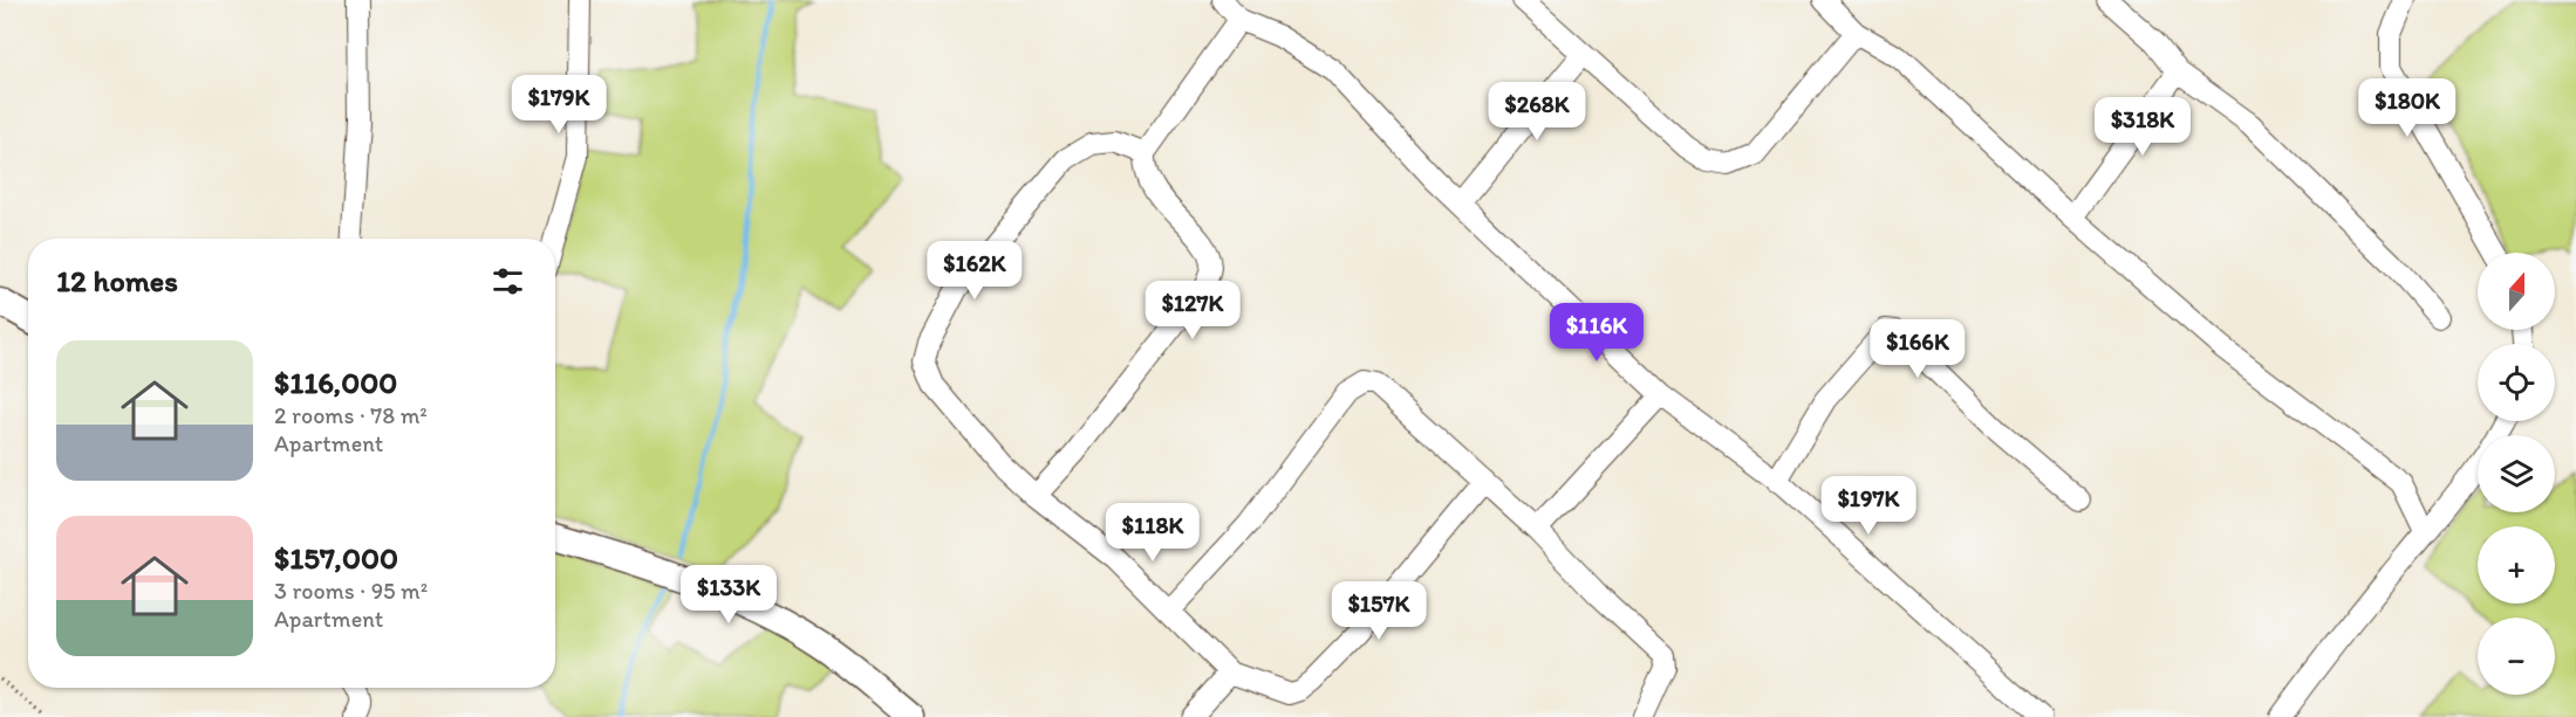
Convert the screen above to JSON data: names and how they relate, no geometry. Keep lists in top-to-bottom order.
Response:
{
  "north": "top",
  "page": {
    "price": [
      "$179K",
      "$180K",
      "$268K",
      "$318K",
      "$162K",
      "$127K",
      "$116K",
      "$166K",
      "$197K",
      "$118K",
      "$133K",
      "$157K"
    ],
    "heading": "12 homes",
    "map_buttons": ["+", "−"],
    "list": [
      {
        "name": "$116,000",
        "note": "2 rooms · 78 m² · Apartment"
      },
      {
        "name": "$157,000",
        "note": "3 rooms · 95 m² · Apartment"
      }
    ]
  }
}
